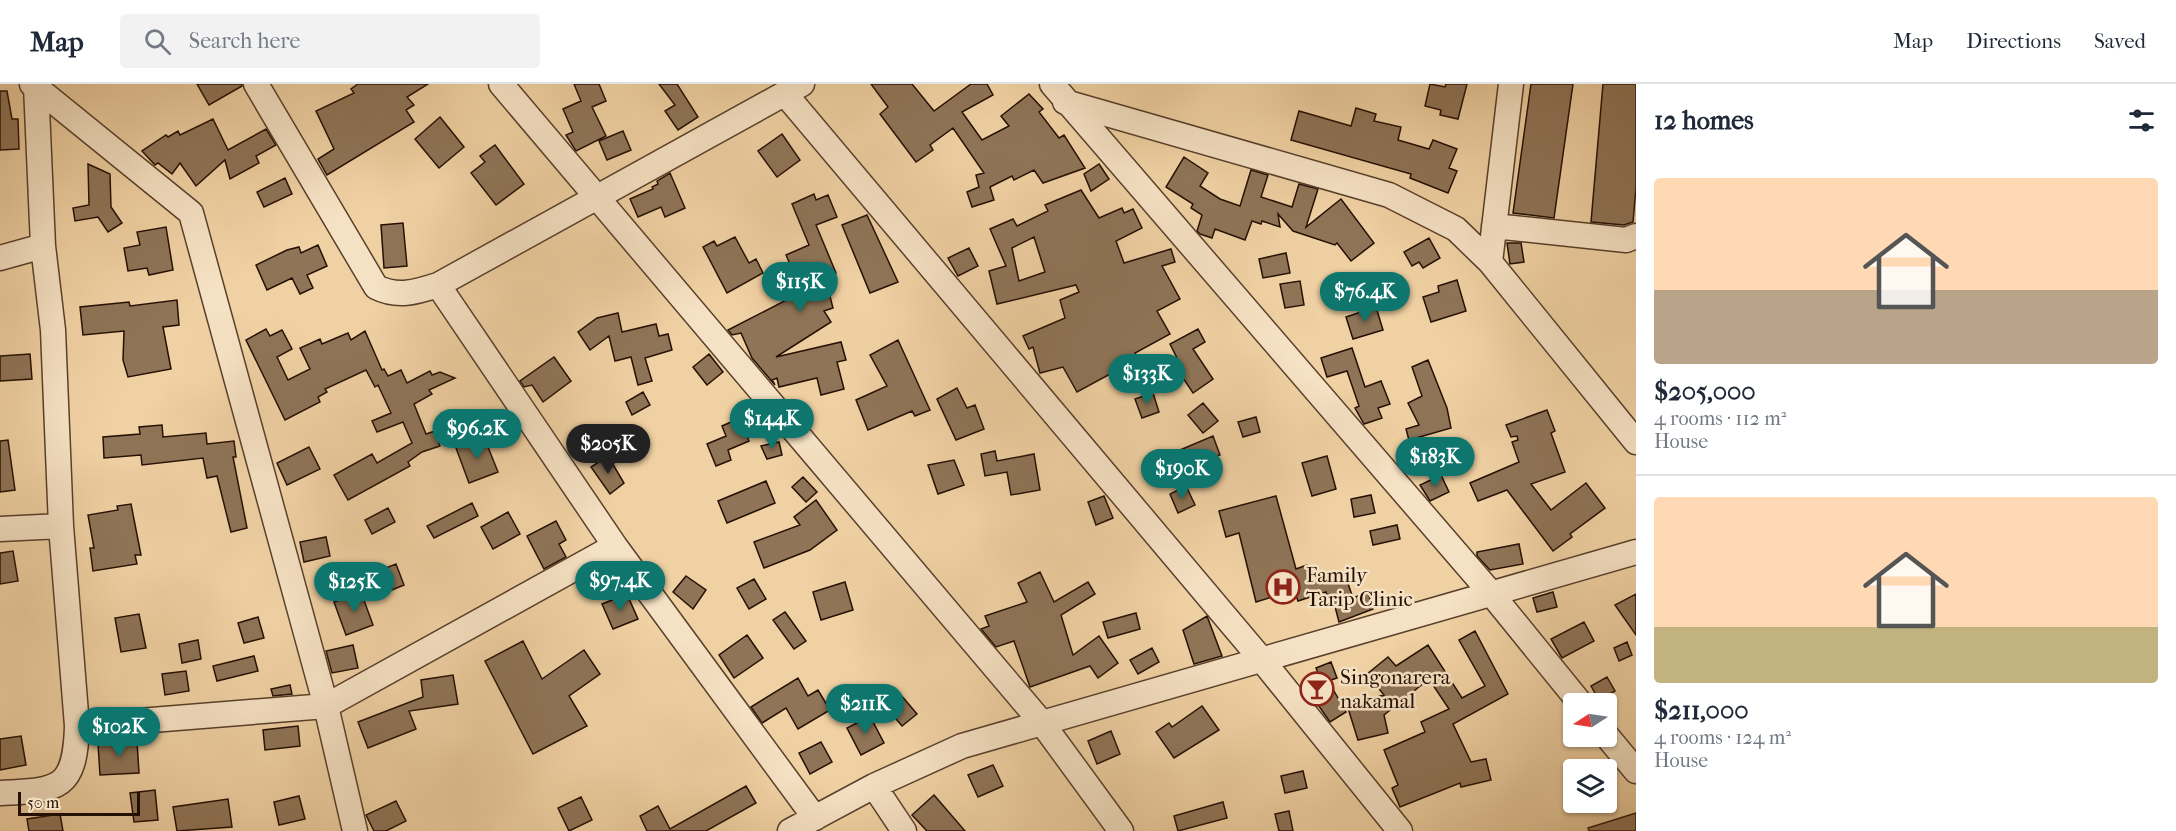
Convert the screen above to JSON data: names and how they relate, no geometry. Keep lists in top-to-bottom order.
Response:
{
  "places": {
    "hospital": ["Family Tarip Clinic"],
    "bar": ["Singonarera nakamal"]
  },
  "scale_bar": "50 m",
  "north": "left",
  "page": {
    "header": "Map",
    "search": "Search here",
    "nav": ["Map", "Directions", "Saved"],
    "heading": "12 homes",
    "list": [
      {
        "name": "$205,000",
        "note": "4 rooms · 112 m² · House"
      },
      {
        "name": "$211,000",
        "note": "4 rooms · 124 m² · House"
      }
    ],
    "price": [
      "$115K",
      "$76.4K",
      "$133K",
      "$144K",
      "$96.2K",
      "$205K",
      "$183K",
      "$190K",
      "$97.4K",
      "$125K",
      "$211K",
      "$102K"
    ],
    "scale": "50 m"
  }
}
